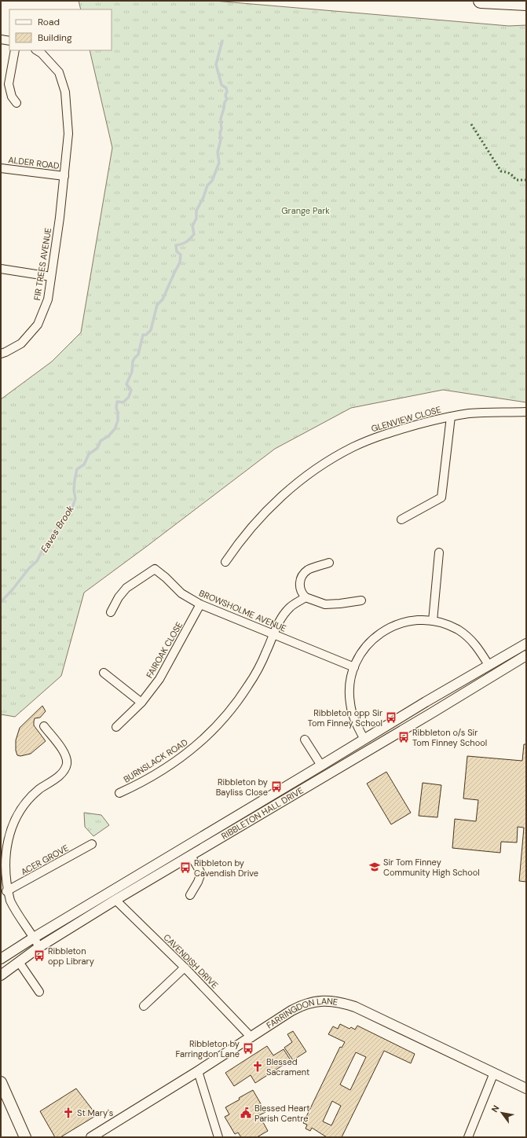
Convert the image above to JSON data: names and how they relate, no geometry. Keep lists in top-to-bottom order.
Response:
{
  "streets": {
    "street": [
      "ALDER ROAD",
      "FIR TREES AVENUE",
      "GLENVIEW CLOSE",
      "BROWSHOLME AVENUE",
      "FAIROAK CLOSE",
      "BURNSLACK ROAD",
      "RIBBLETON HALL DRIVE",
      "ACER GROVE",
      "CAVENDISH DRIVE",
      "FARRINGDON LANE"
    ]
  },
  "crossings": [
    ["ALDER ROAD", "FIR TREES AVENUE"],
    ["BROWSHOLME AVENUE", "FAIROAK CLOSE"],
    ["BROWSHOLME AVENUE", "BURNSLACK ROAD"],
    ["RIBBLETON HALL DRIVE", "CAVENDISH DRIVE"],
    ["CAVENDISH DRIVE", "FARRINGDON LANE"]
  ],
  "water": ["Eaves Brook"],
  "parks": ["Grange Park"],
  "places": {
    "bus stop": [
      "Ribbleton opp Sir Tom Finney School",
      "Ribbleton o/s Sir Tom Finney School",
      "Ribbleton by Bayliss Close",
      "Ribbleton by Cavendish Drive",
      "Ribbleton opp Library",
      "Ribbleton by Farringdon Lane"
    ],
    "school or university": ["Sir Tom Finney Community High School"],
    "church": ["Blessed Sacrament", "St Mary's"],
    "public building": ["Blessed Heart Parish Centre"]
  },
  "legend": ["Road", "Building"],
  "north": "top left"
}
